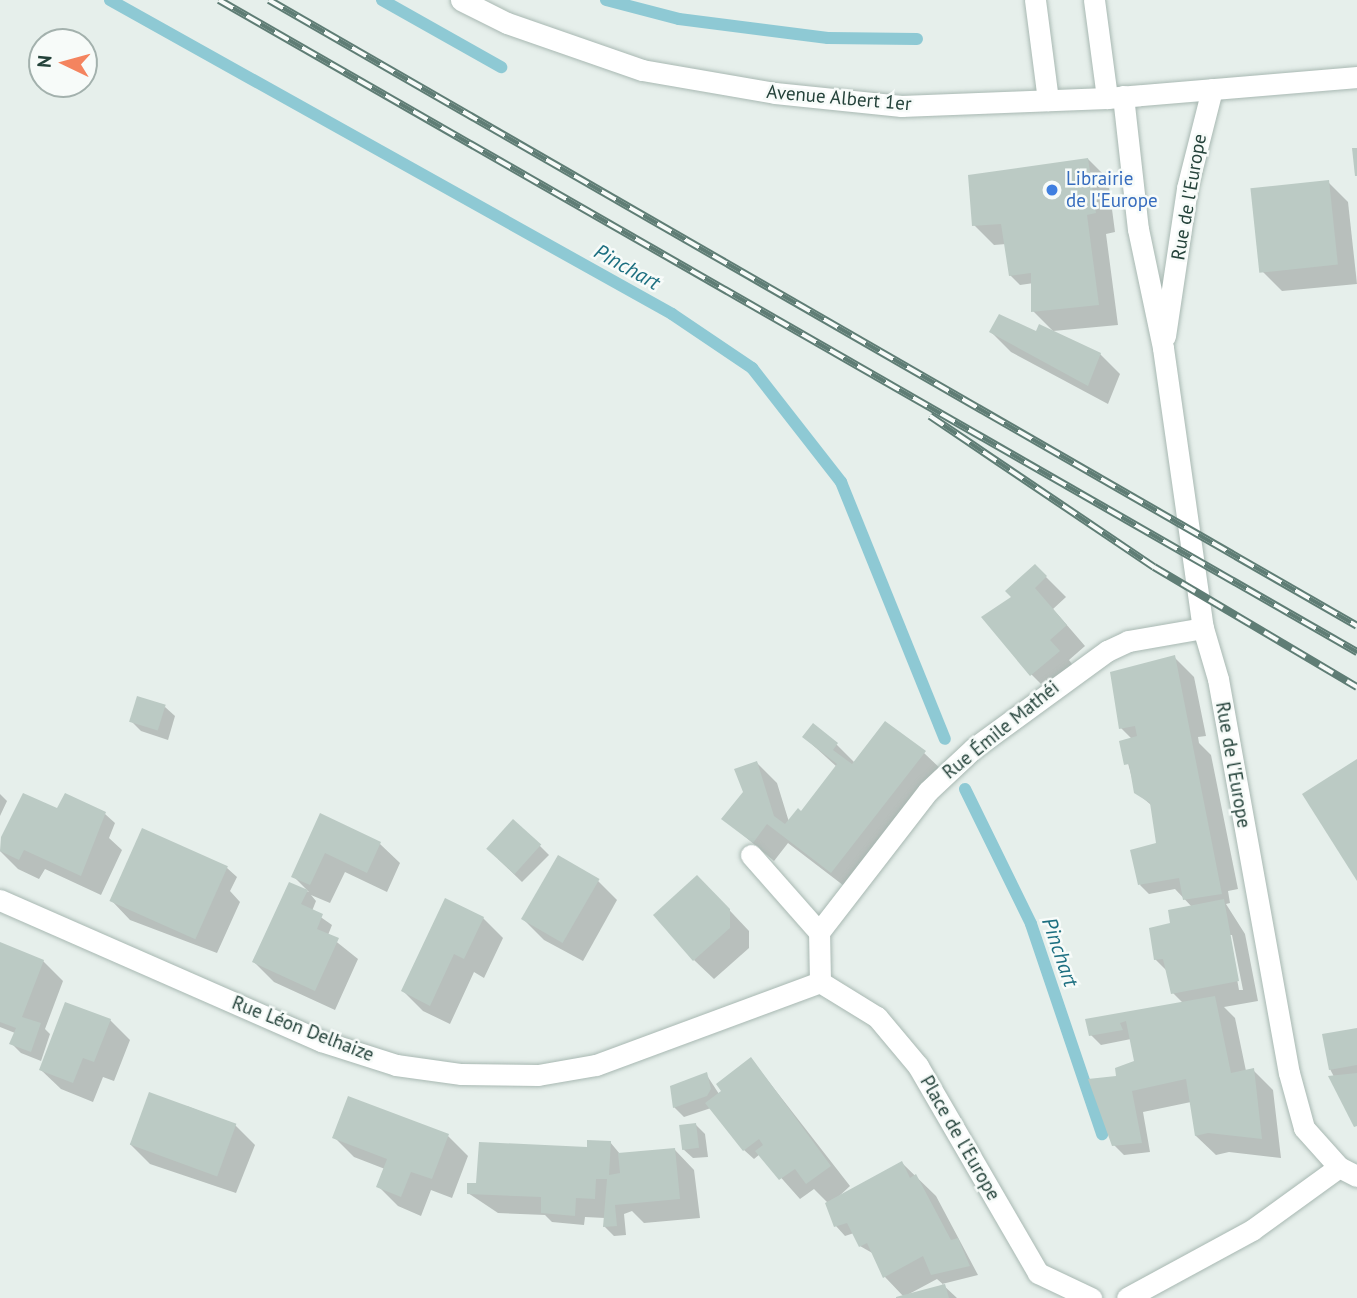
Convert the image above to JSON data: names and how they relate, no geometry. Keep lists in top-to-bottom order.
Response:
{
  "streets": {
    "street": [
      "Avenue Albert 1er",
      "Rue de l'Europe",
      "Rue Émile Mathéi",
      "Rue Léon Delhaize",
      "Place de l'Europe"
    ]
  },
  "crossings": [
    ["Avenue Albert 1er", "Rue de l'Europe"],
    ["Rue de l'Europe", "Rue Émile Mathéi"],
    ["Rue Léon Delhaize", "Place de l'Europe"]
  ],
  "water": ["Pinchart"],
  "places": ["Librairie de l'Europe"],
  "north": "left"
}
